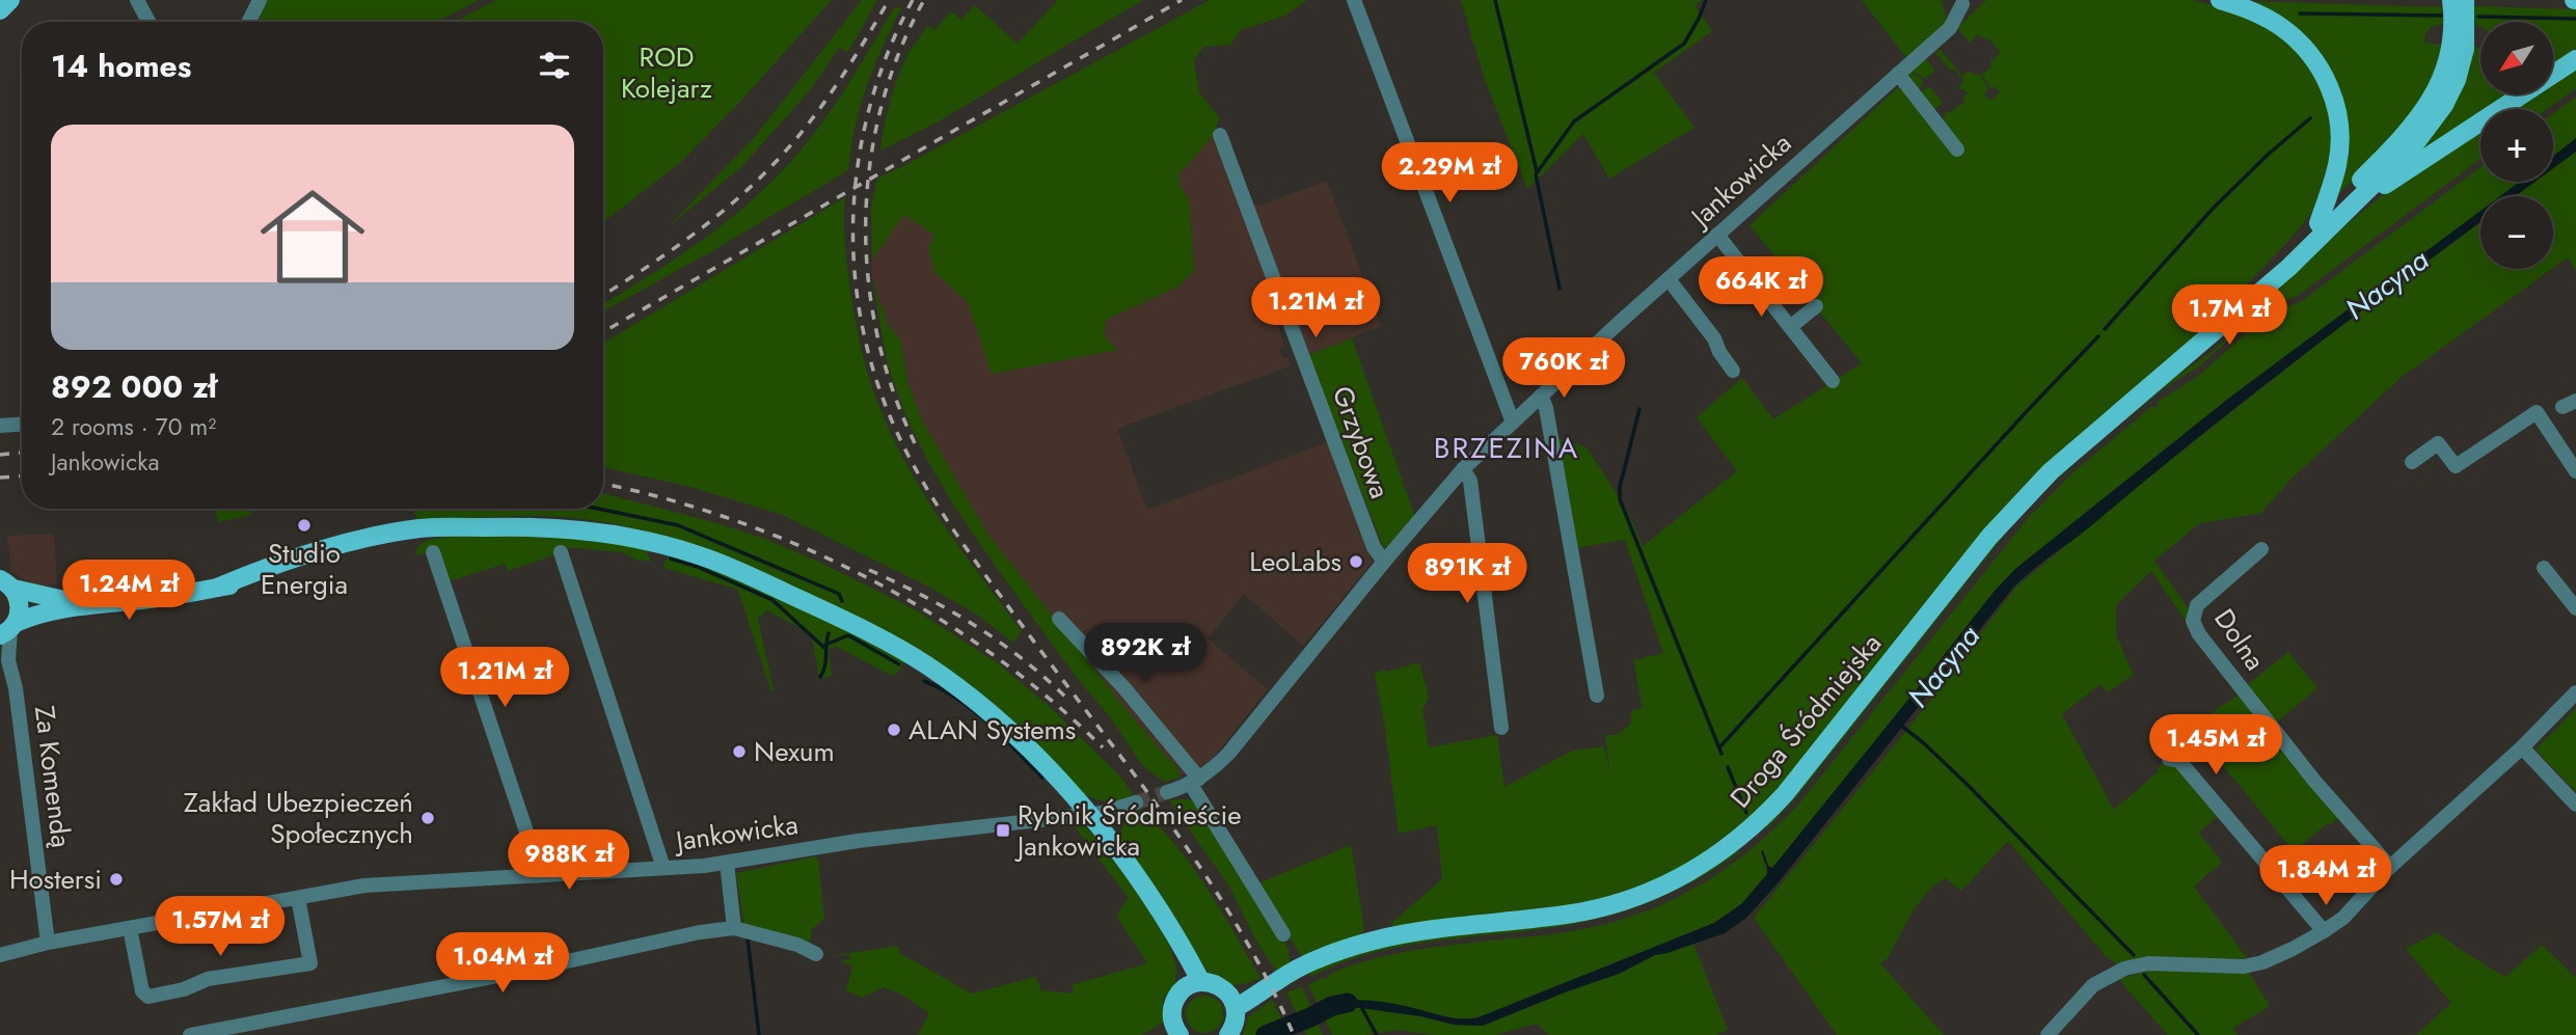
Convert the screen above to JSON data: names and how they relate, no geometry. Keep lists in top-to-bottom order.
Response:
{
  "streets": {
    "main road": ["Droga Śródmiejska"],
    "street": [
      "Jankowicka",
      "Grzybowa",
      "Dolna",
      "Za Komendą"
    ]
  },
  "crossings": [
    ["Jankowicka", "Grzybowa"],
    ["Jankowicka", "Za Komendą"]
  ],
  "districts": ["BRZEZINA"],
  "water": ["Nacyna"],
  "parks": ["ROD Kolejarz"],
  "places": {
    "other": [
      "Studio Energia",
      "LeoLabs",
      "ALAN Systems",
      "Nexum",
      "Zakład Ubezpieczeń Społecznych",
      "Hostersi"
    ],
    "transit": ["Rybnik Śródmieście Jankowicka"]
  },
  "north": "bottom left",
  "page": {
    "map_buttons": ["+", "−"],
    "heading": "14 homes",
    "list": [
      {
        "name": "892 000 zł",
        "note": "2 rooms · 70 m² · Jankowicka"
      }
    ],
    "price": [
      "2.29M zł",
      "664K zł",
      "1.21M zł",
      "1.7M zł",
      "760K zł",
      "891K zł",
      "1.24M zł",
      "892K zł",
      "1.21M zł",
      "1.45M zł",
      "988K zł",
      "1.84M zł",
      "1.57M zł",
      "1.04M zł"
    ]
  }
}
